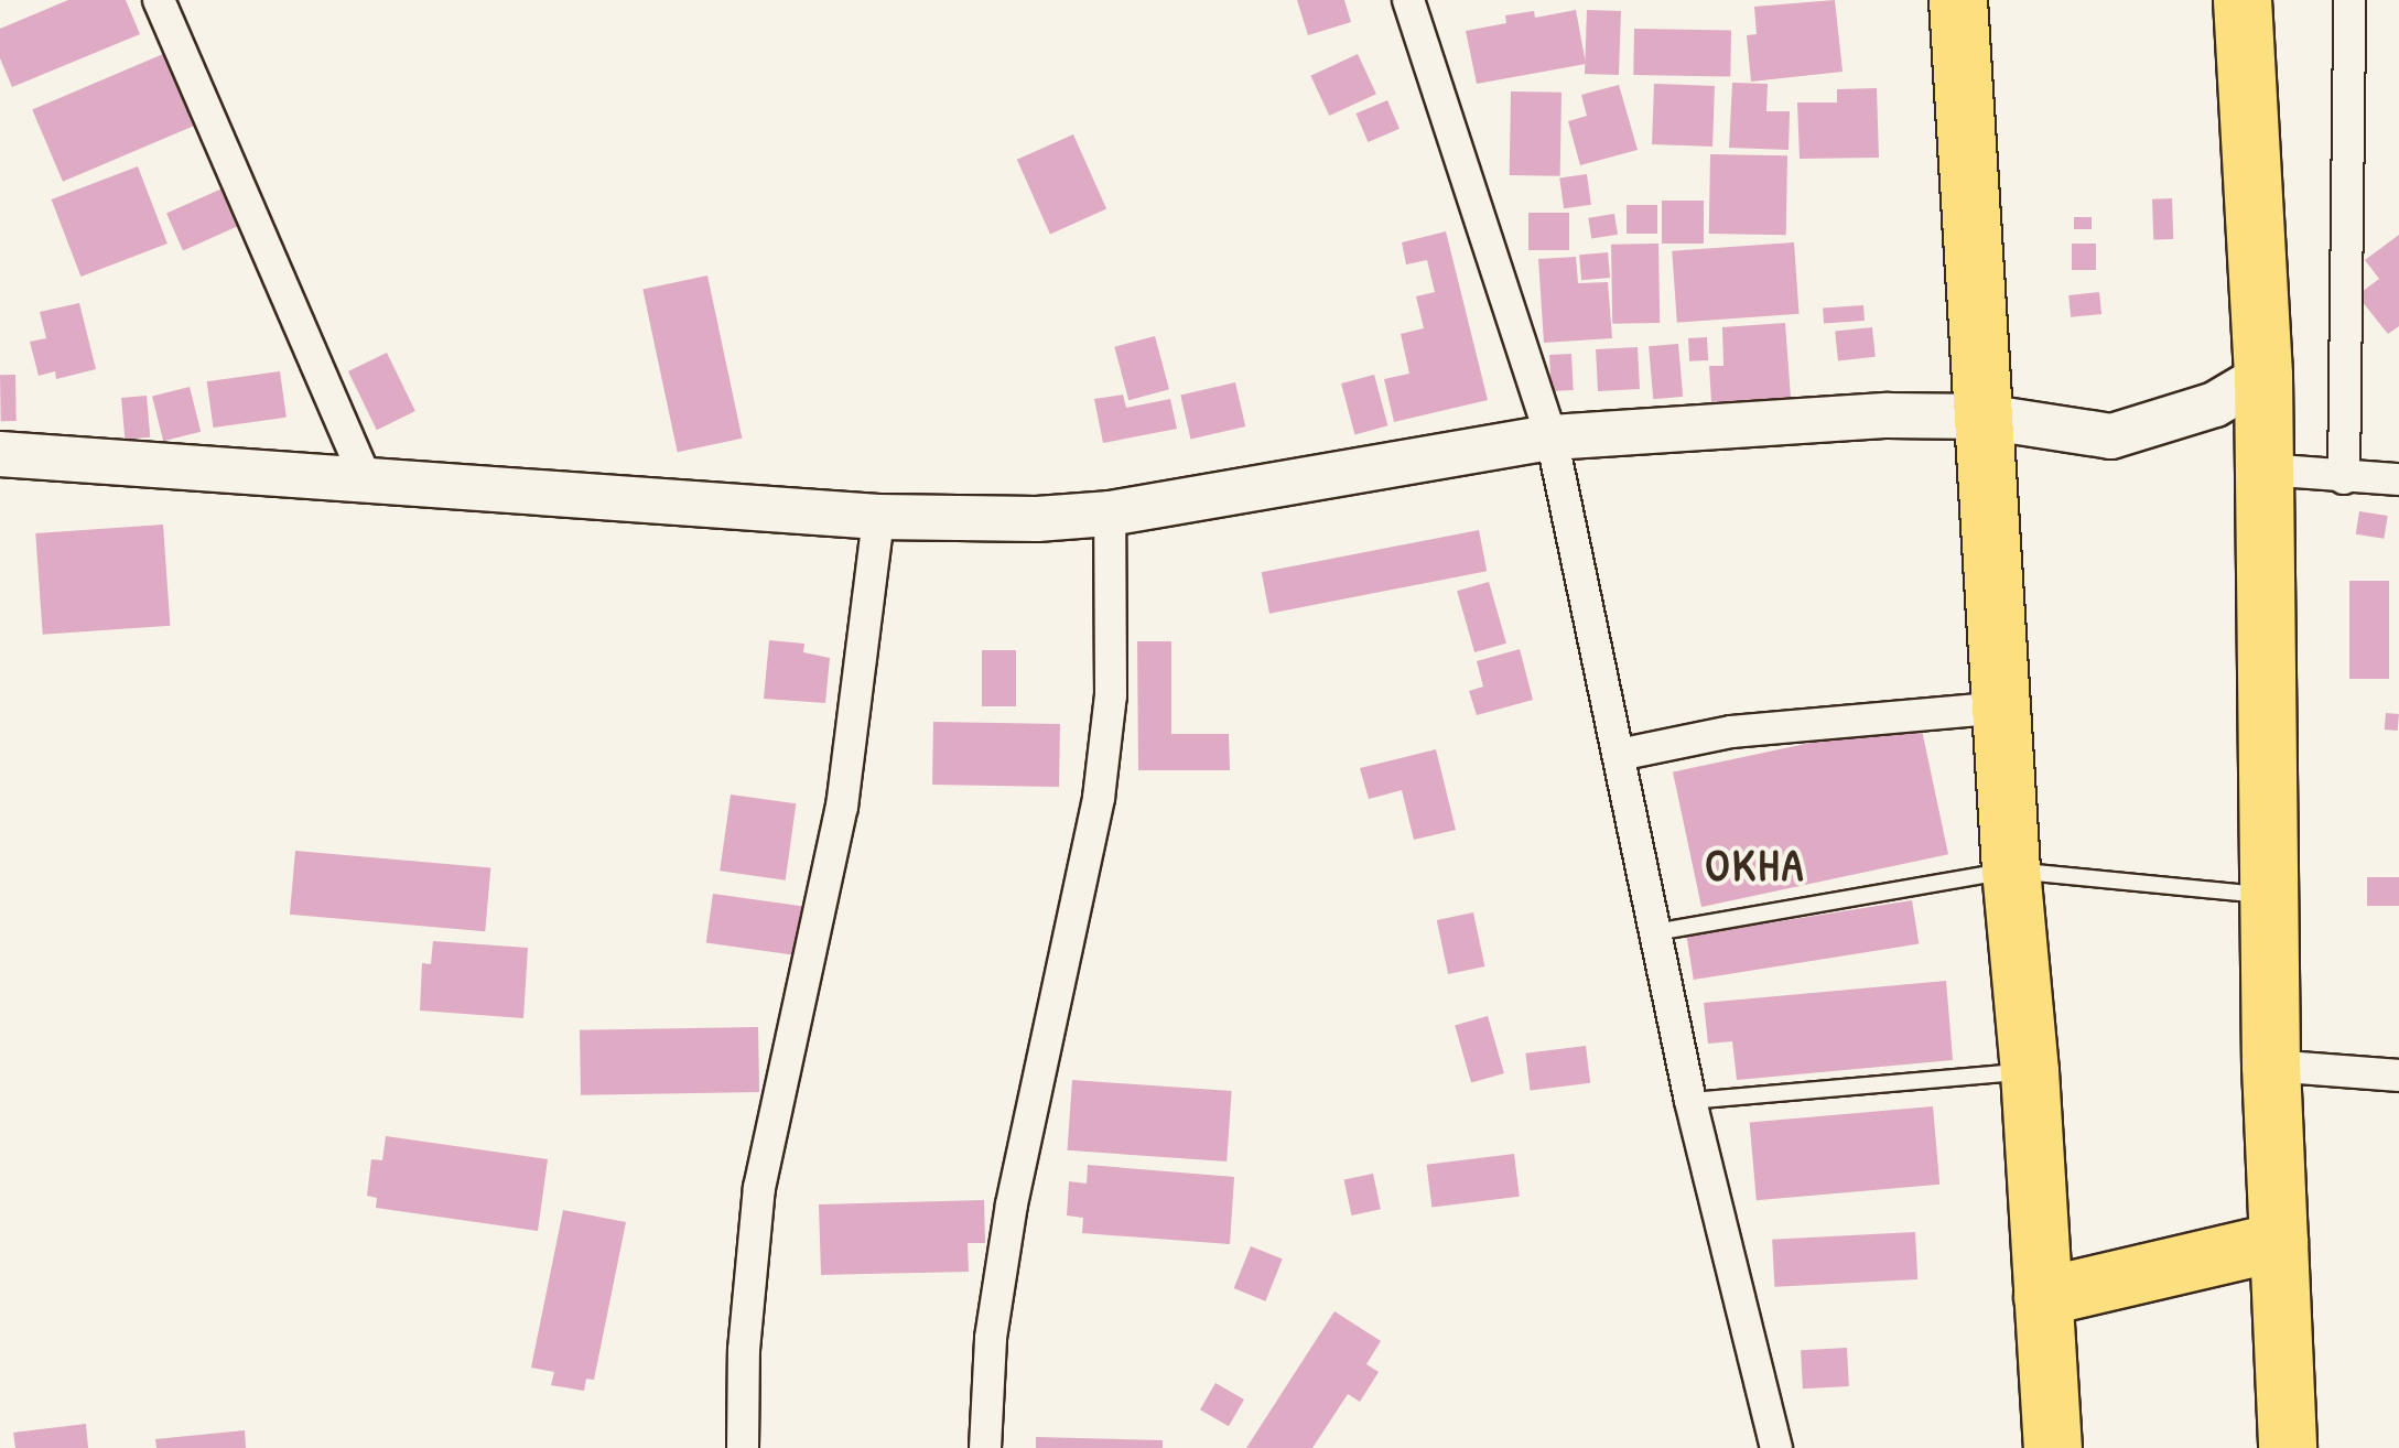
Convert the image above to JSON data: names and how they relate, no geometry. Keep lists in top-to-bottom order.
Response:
{
  "districts": ["OKHA"]
}
